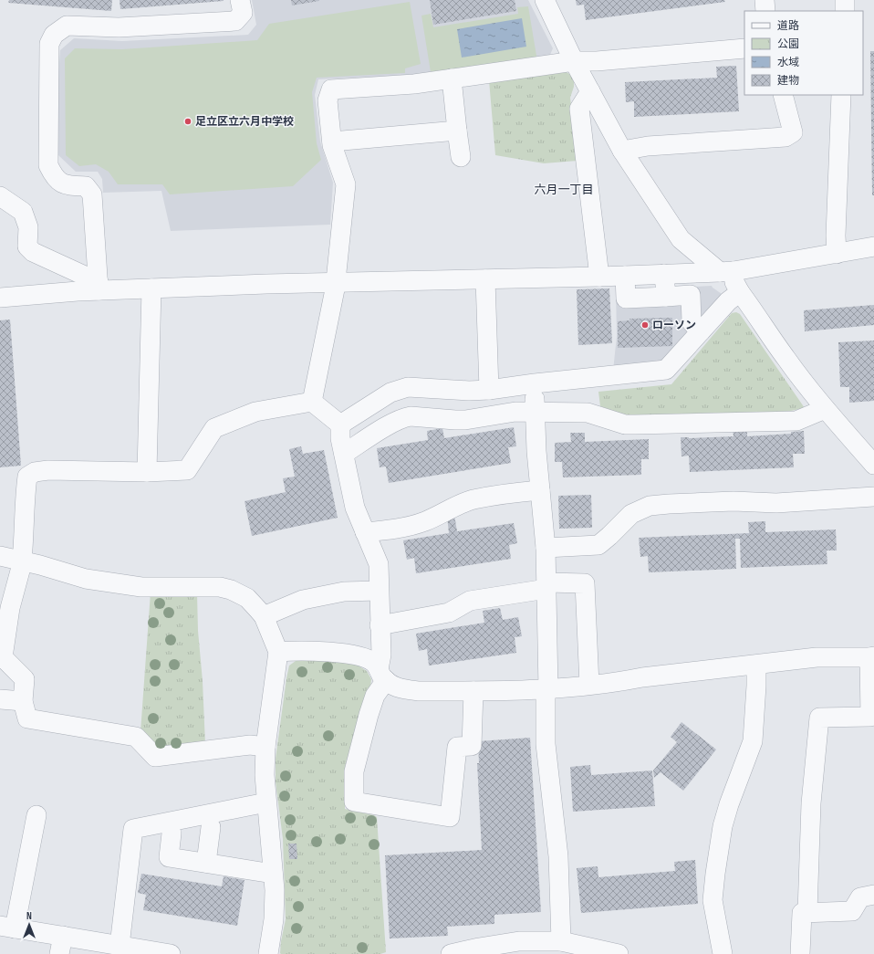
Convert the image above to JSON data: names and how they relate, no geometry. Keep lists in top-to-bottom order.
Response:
{
  "districts": ["六月一丁目"],
  "places": ["足立区立六月中学校", "ローソン"],
  "legend": [
    "道路",
    "公園",
    "水域",
    "建物"
  ],
  "north": "top"
}
